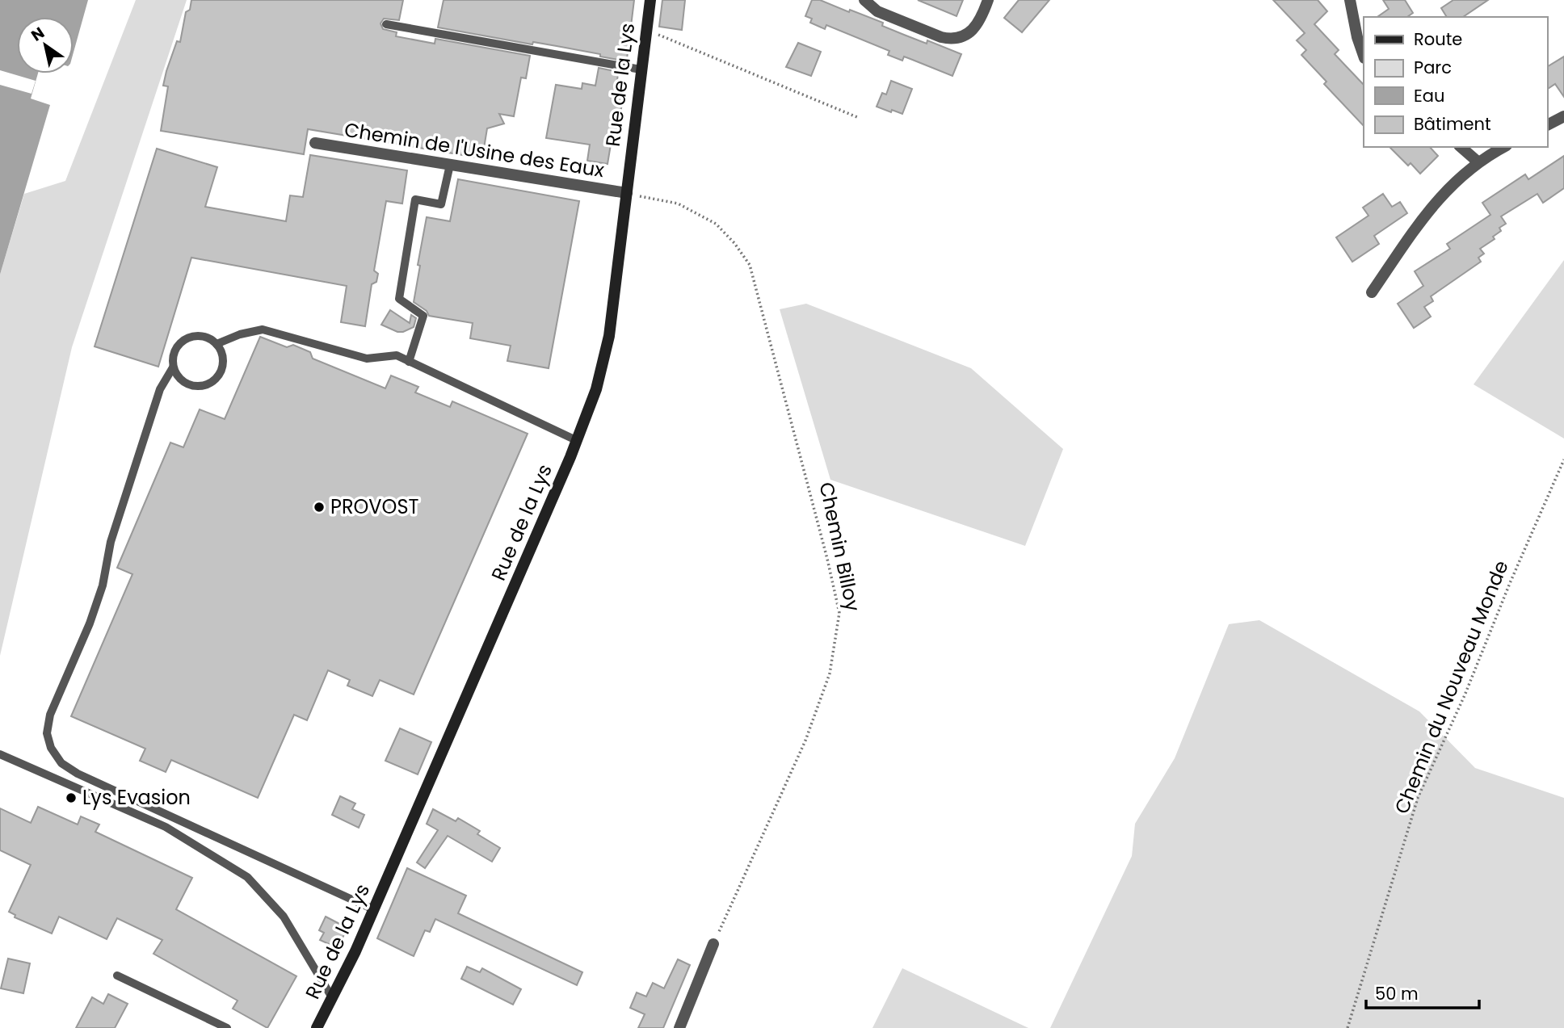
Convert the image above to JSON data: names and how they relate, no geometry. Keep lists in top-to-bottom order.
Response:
{
  "streets": {
    "main road": ["Rue de la Lys"],
    "street": ["Chemin de l'Usine des Eaux"],
    "path": ["Chemin Billoy", "Chemin du Nouveau Monde"]
  },
  "crossings": [
    ["Rue de la Lys", "Chemin de l'Usine des Eaux"],
    ["Rue de la Lys", "Chemin Billoy"],
    ["Chemin de l'Usine des Eaux", "Chemin Billoy"]
  ],
  "places": ["PROVOST", "Lys Evasion"],
  "legend": [
    "Route",
    "Parc",
    "Eau",
    "Bâtiment"
  ],
  "scale_bar": "50 m",
  "north": "top left"
}
